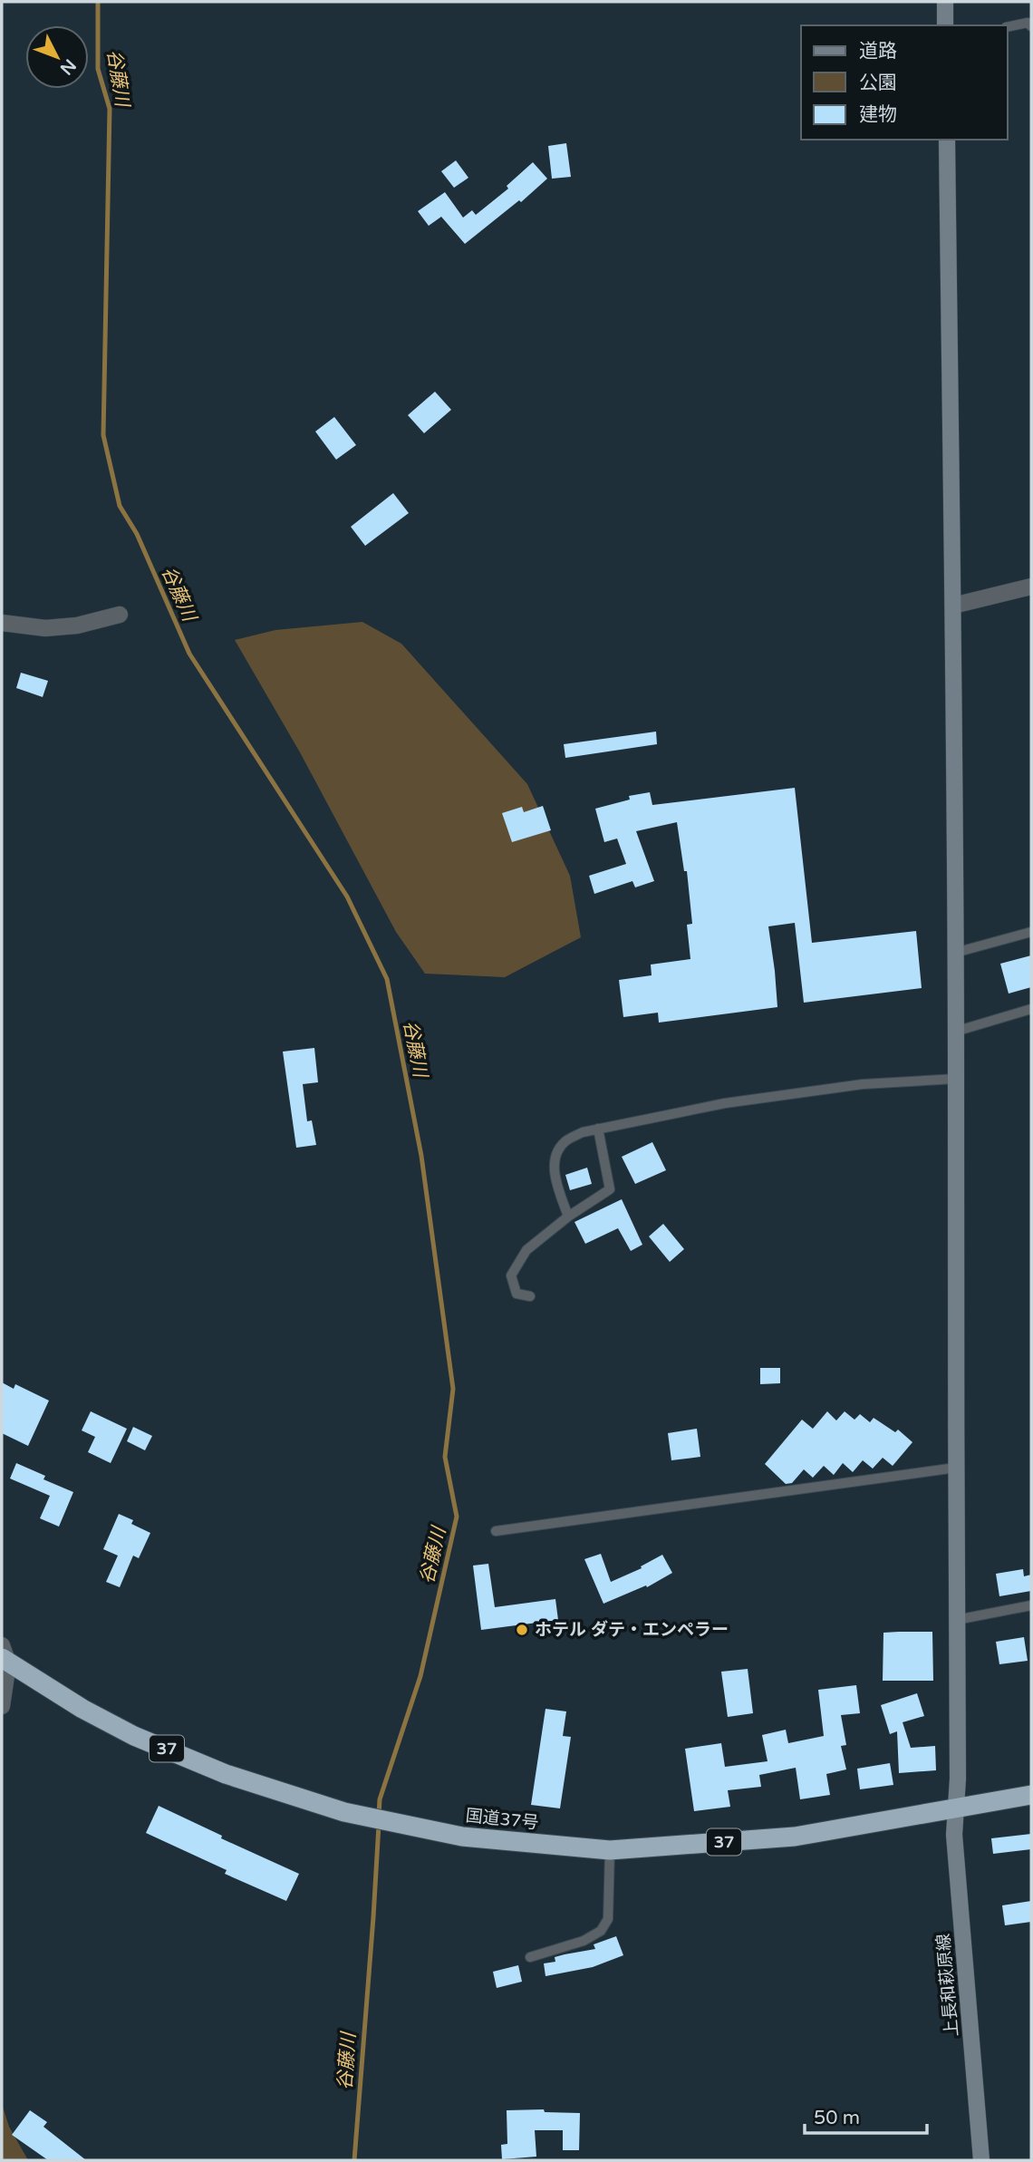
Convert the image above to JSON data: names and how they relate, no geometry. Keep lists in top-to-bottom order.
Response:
{
  "streets": {
    "highway": ["37", "国道37号"],
    "street": ["上長和萩原線"]
  },
  "crossings": [
    ["国道37号", "上長和萩原線"]
  ],
  "water": ["谷藤川"],
  "places": ["ホテル ダテ・エンペラー"],
  "legend": ["道路", "公園", "建物"],
  "scale_bar": "50 m",
  "north": "bottom right"
}
